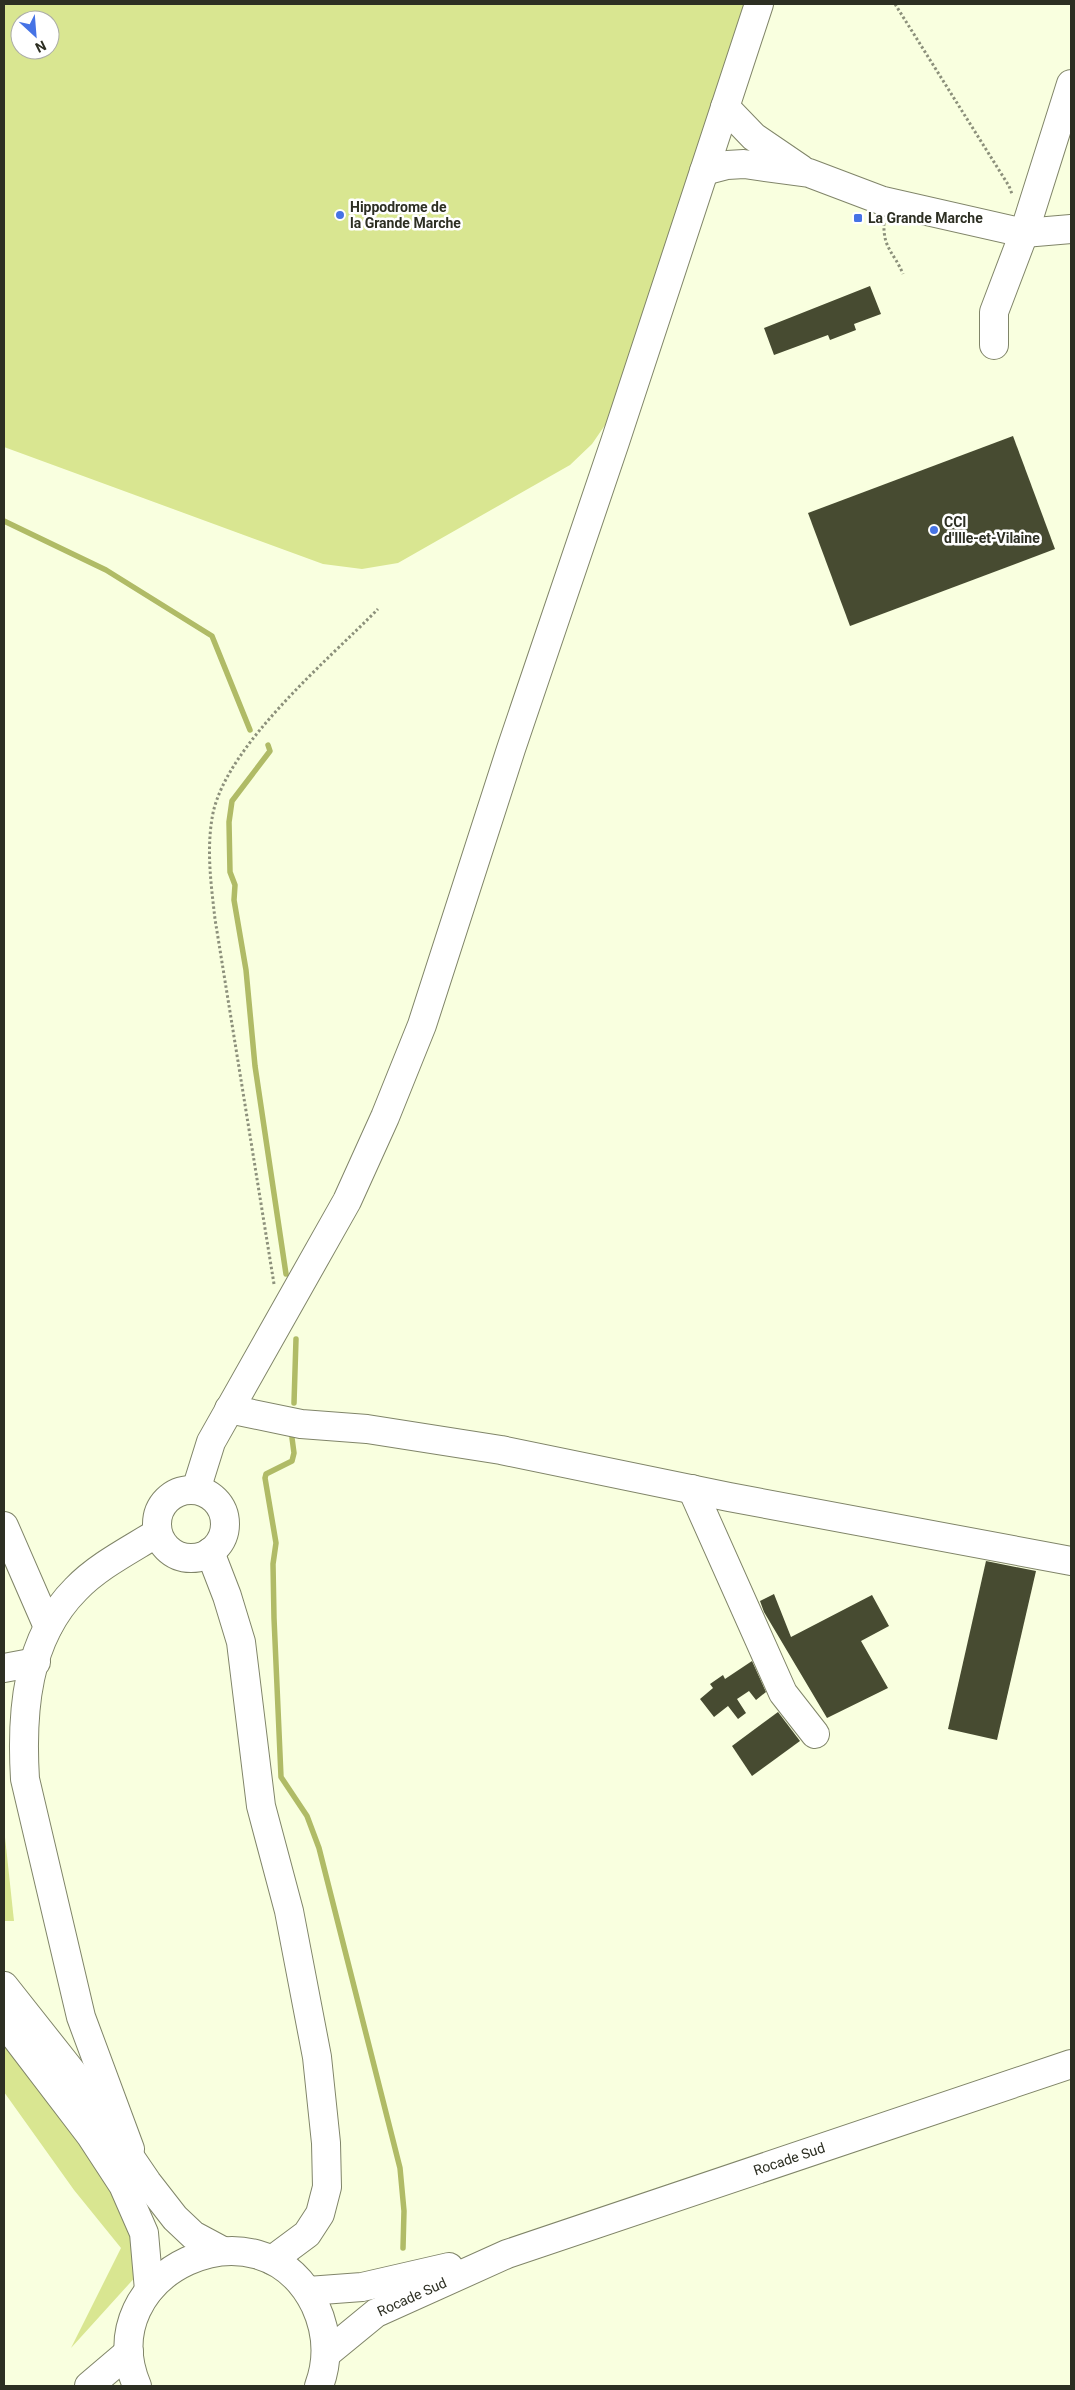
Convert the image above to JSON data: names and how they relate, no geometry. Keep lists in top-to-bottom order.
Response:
{
  "streets": {
    "street": ["Rocade Sud"]
  },
  "places": {
    "other": ["Hippodrome de la Grande Marche", "CCI d'Ille-et-Vilaine"],
    "transit": ["La Grande Marche"]
  },
  "north": "bottom right"
}
